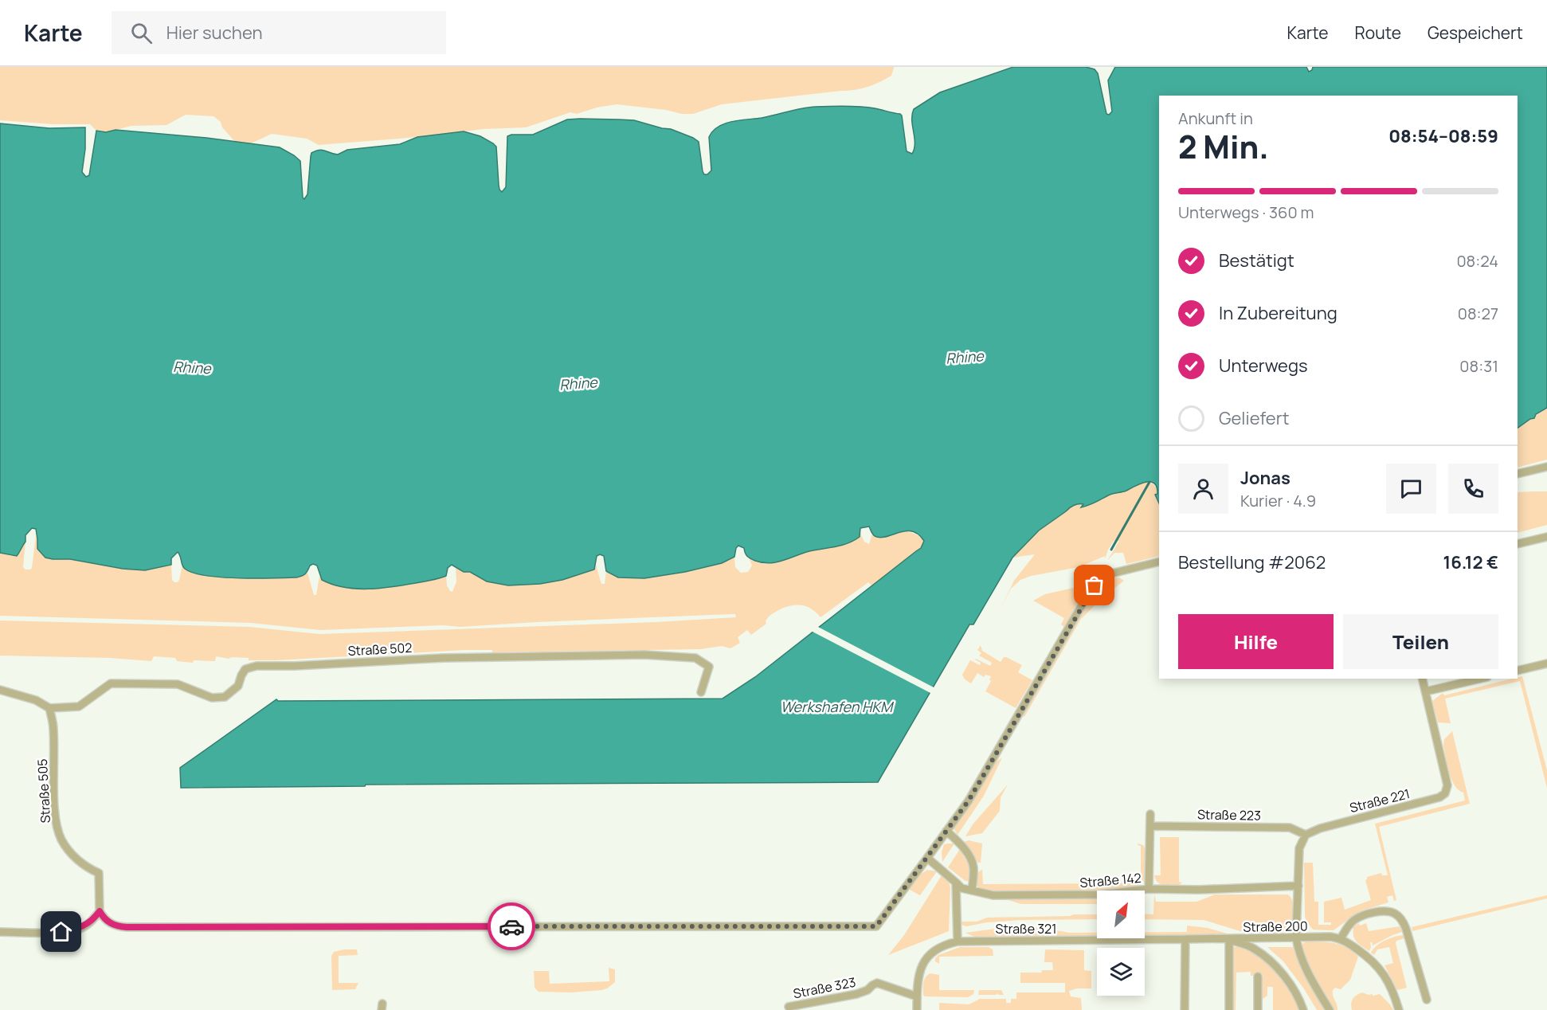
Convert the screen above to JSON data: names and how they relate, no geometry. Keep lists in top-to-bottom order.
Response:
{
  "streets": {
    "street": [
      "Straße 502",
      "Straße 505",
      "Straße 221",
      "Straße 223",
      "Straße 142",
      "Straße 200",
      "Straße 321",
      "Straße 323"
    ]
  },
  "crossings": [
    ["Straße 502", "Straße 505"],
    ["Straße 221", "Straße 223"],
    ["Straße 200", "Straße 321"],
    ["Straße 321", "Straße 323"]
  ],
  "water": ["Rhine", "Werkshafen HKM"],
  "north": "top right",
  "page": {
    "header": "Karte",
    "search": "Hier suchen",
    "nav": ["Karte", "Route", "Gespeichert"],
    "heading": ["2 Min.", "Ankunft in", "08:54–08:59"],
    "panel": [
      "Jonas",
      "Kurier · 4.9",
      "Bestellung #2062",
      "16.12 €"
    ],
    "bar": "Unterwegs · 360 m",
    "list": [
      ["Bestätigt", "08:24"],
      ["In Zubereitung", "08:27"],
      ["Unterwegs", "08:31"],
      "Geliefert"
    ],
    "buttons": ["Hilfe", "Teilen"]
  }
}
